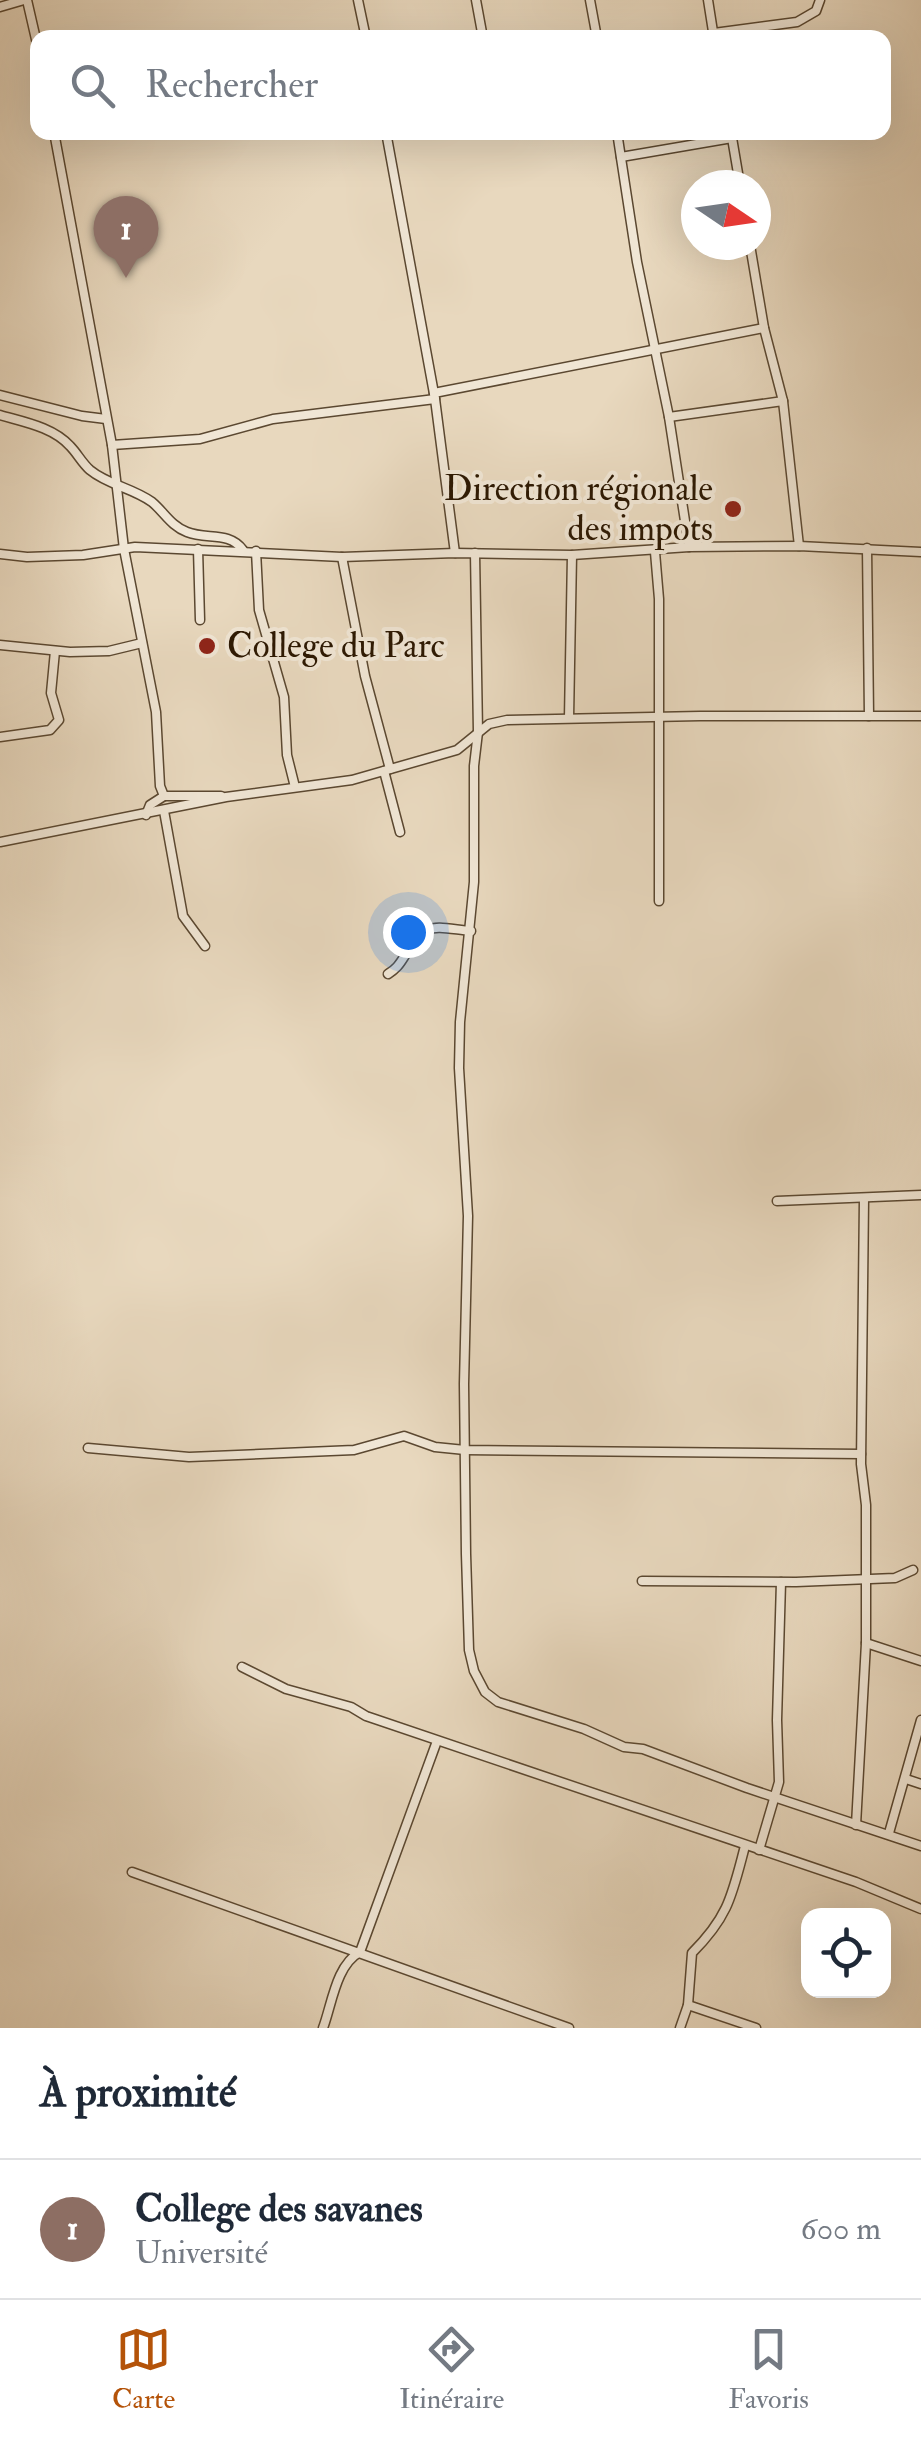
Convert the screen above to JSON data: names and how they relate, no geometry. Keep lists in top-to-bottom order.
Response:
{
  "places": ["Direction régionale des impots", "College du Parc"],
  "north": "right",
  "page": {
    "search": "Rechercher",
    "pins": "1",
    "heading": "À proximité",
    "list": [
      {
        "mark": "1",
        "name": "College des savanes",
        "note": "Université",
        "value": "600 m"
      }
    ],
    "nav": ["Carte", "Itinéraire", "Favoris"]
  }
}
